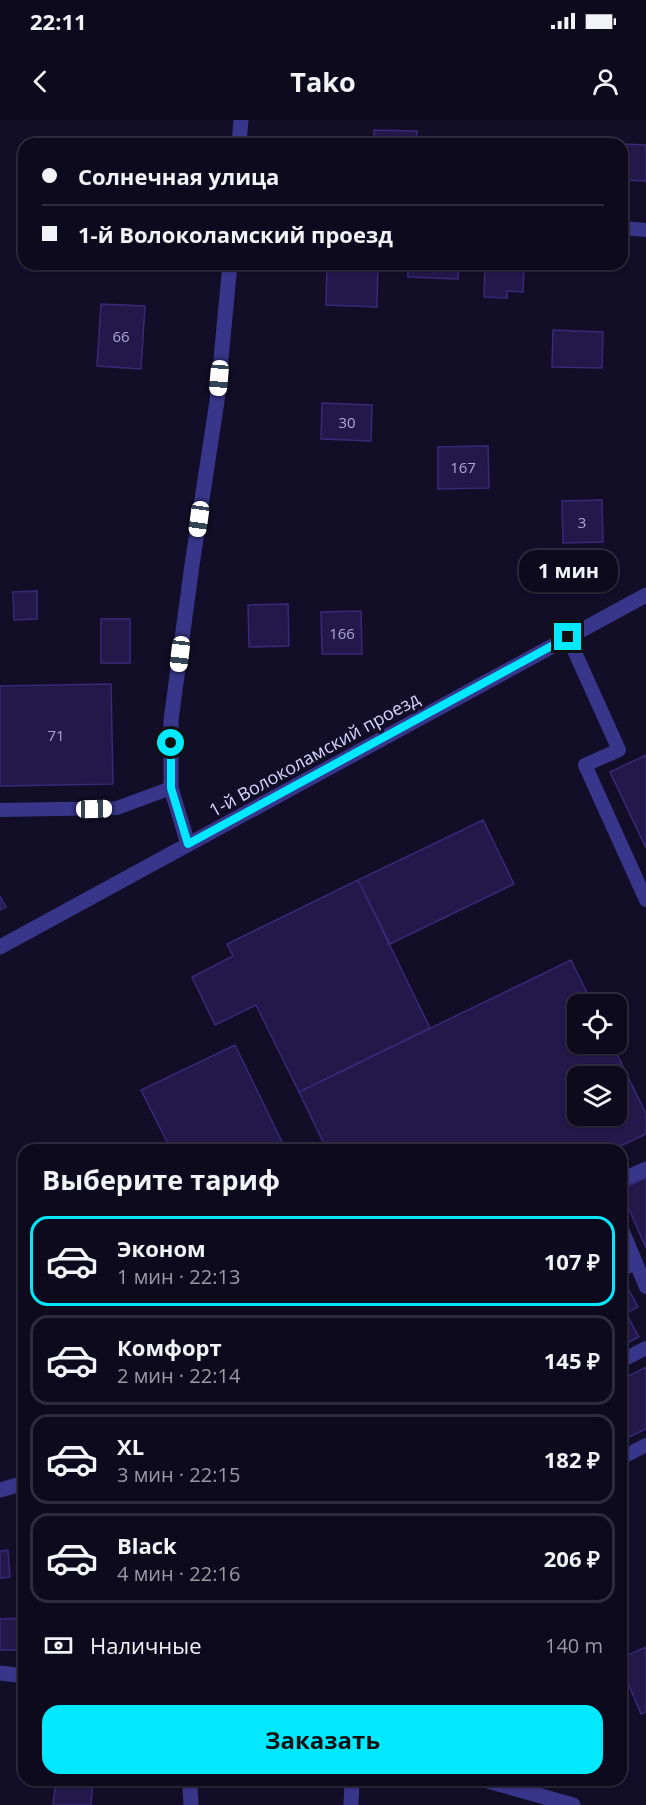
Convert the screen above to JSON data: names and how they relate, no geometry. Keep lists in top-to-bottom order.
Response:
{
  "streets": {
    "street": ["1-й Волоколамский проезд"]
  },
  "house_numbers": [
    "66",
    "30",
    "167",
    "3",
    "166",
    "71"
  ],
  "page": {
    "status": "22:11",
    "header": "Tako",
    "banner": ["Солнечная улица", "1-й Волоколамский проезд"],
    "bubble": "1 мин",
    "heading": "Выберите тариф",
    "list": [
      {
        "name": "Эконом",
        "note": "1 мин · 22:13",
        "value": "107 ₽"
      },
      {
        "name": "Комфорт",
        "note": "2 мин · 22:14",
        "value": "145 ₽"
      },
      {
        "name": "XL",
        "note": "3 мин · 22:15",
        "value": "182 ₽"
      },
      {
        "name": "Black",
        "note": "4 мин · 22:16",
        "value": "206 ₽"
      }
    ],
    "pay": ["Наличные", "140 m"],
    "buttons": "Заказать"
  }
}
